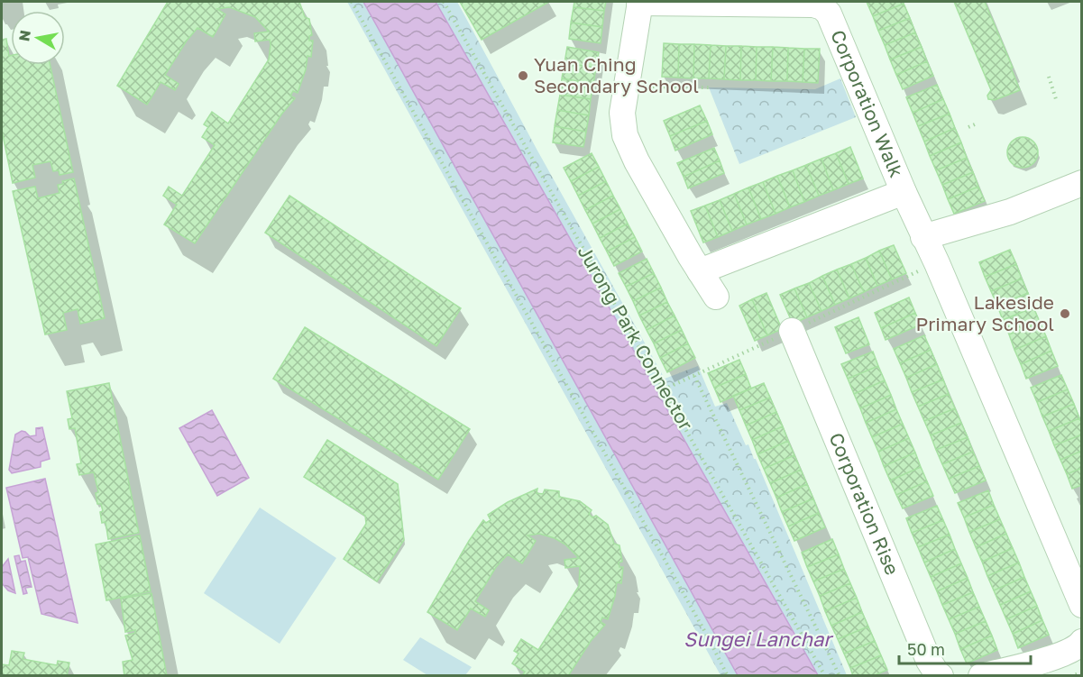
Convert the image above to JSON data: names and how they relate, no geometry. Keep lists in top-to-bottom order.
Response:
{
  "streets": {
    "street": ["Corporation Walk", "Corporation Rise"],
    "path": ["Jurong Park Connector"]
  },
  "water": ["Sungei Lanchar"],
  "places": ["Yuan Ching Secondary School", "Lakeside Primary School"],
  "scale_bar": "50 m",
  "north": "left"
}
